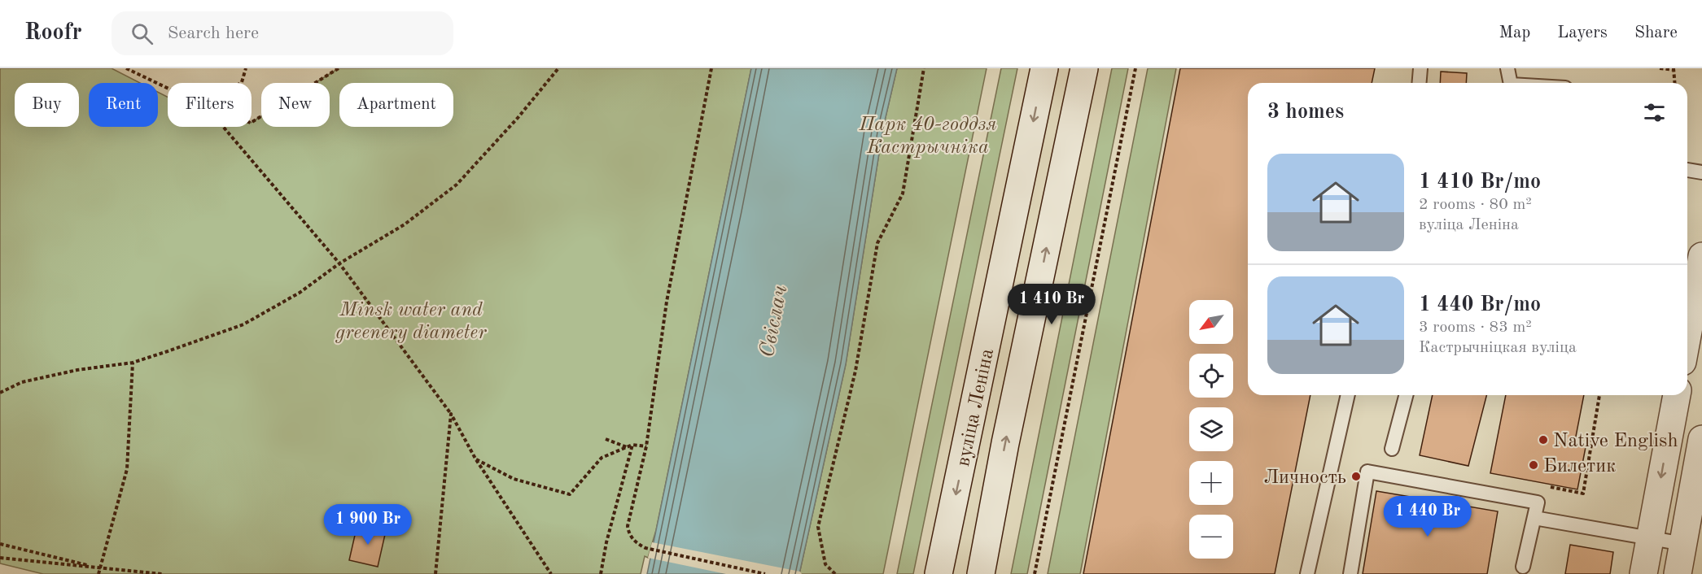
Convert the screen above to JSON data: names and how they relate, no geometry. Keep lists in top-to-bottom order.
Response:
{
  "streets": {
    "main road": ["вуліца Леніна"]
  },
  "water": ["Свіслач"],
  "parks": ["Парк 40-годдзя Кастрычніка", "Minsk water and greenery diameter"],
  "places": ["Native English", "Билетик", "Личность"],
  "north": "bottom left",
  "page": {
    "header": "Roofr",
    "search": "Search here",
    "nav": ["Map", "Layers", "Share"],
    "chip": [
      "Buy",
      "Rent",
      "Filters",
      "New",
      "Apartment"
    ],
    "heading": "3 homes",
    "list": [
      {
        "name": "1 410 Br/mo",
        "note": "2 rooms · 80 m² · вуліца Леніна"
      },
      {
        "name": "1 440 Br/mo",
        "note": "3 rooms · 83 m² · Кастрычніцкая вуліца"
      }
    ],
    "price": ["1 410 Br", "1 440 Br", "1 900 Br"],
    "map_buttons": ["+", "−"]
  }
}
